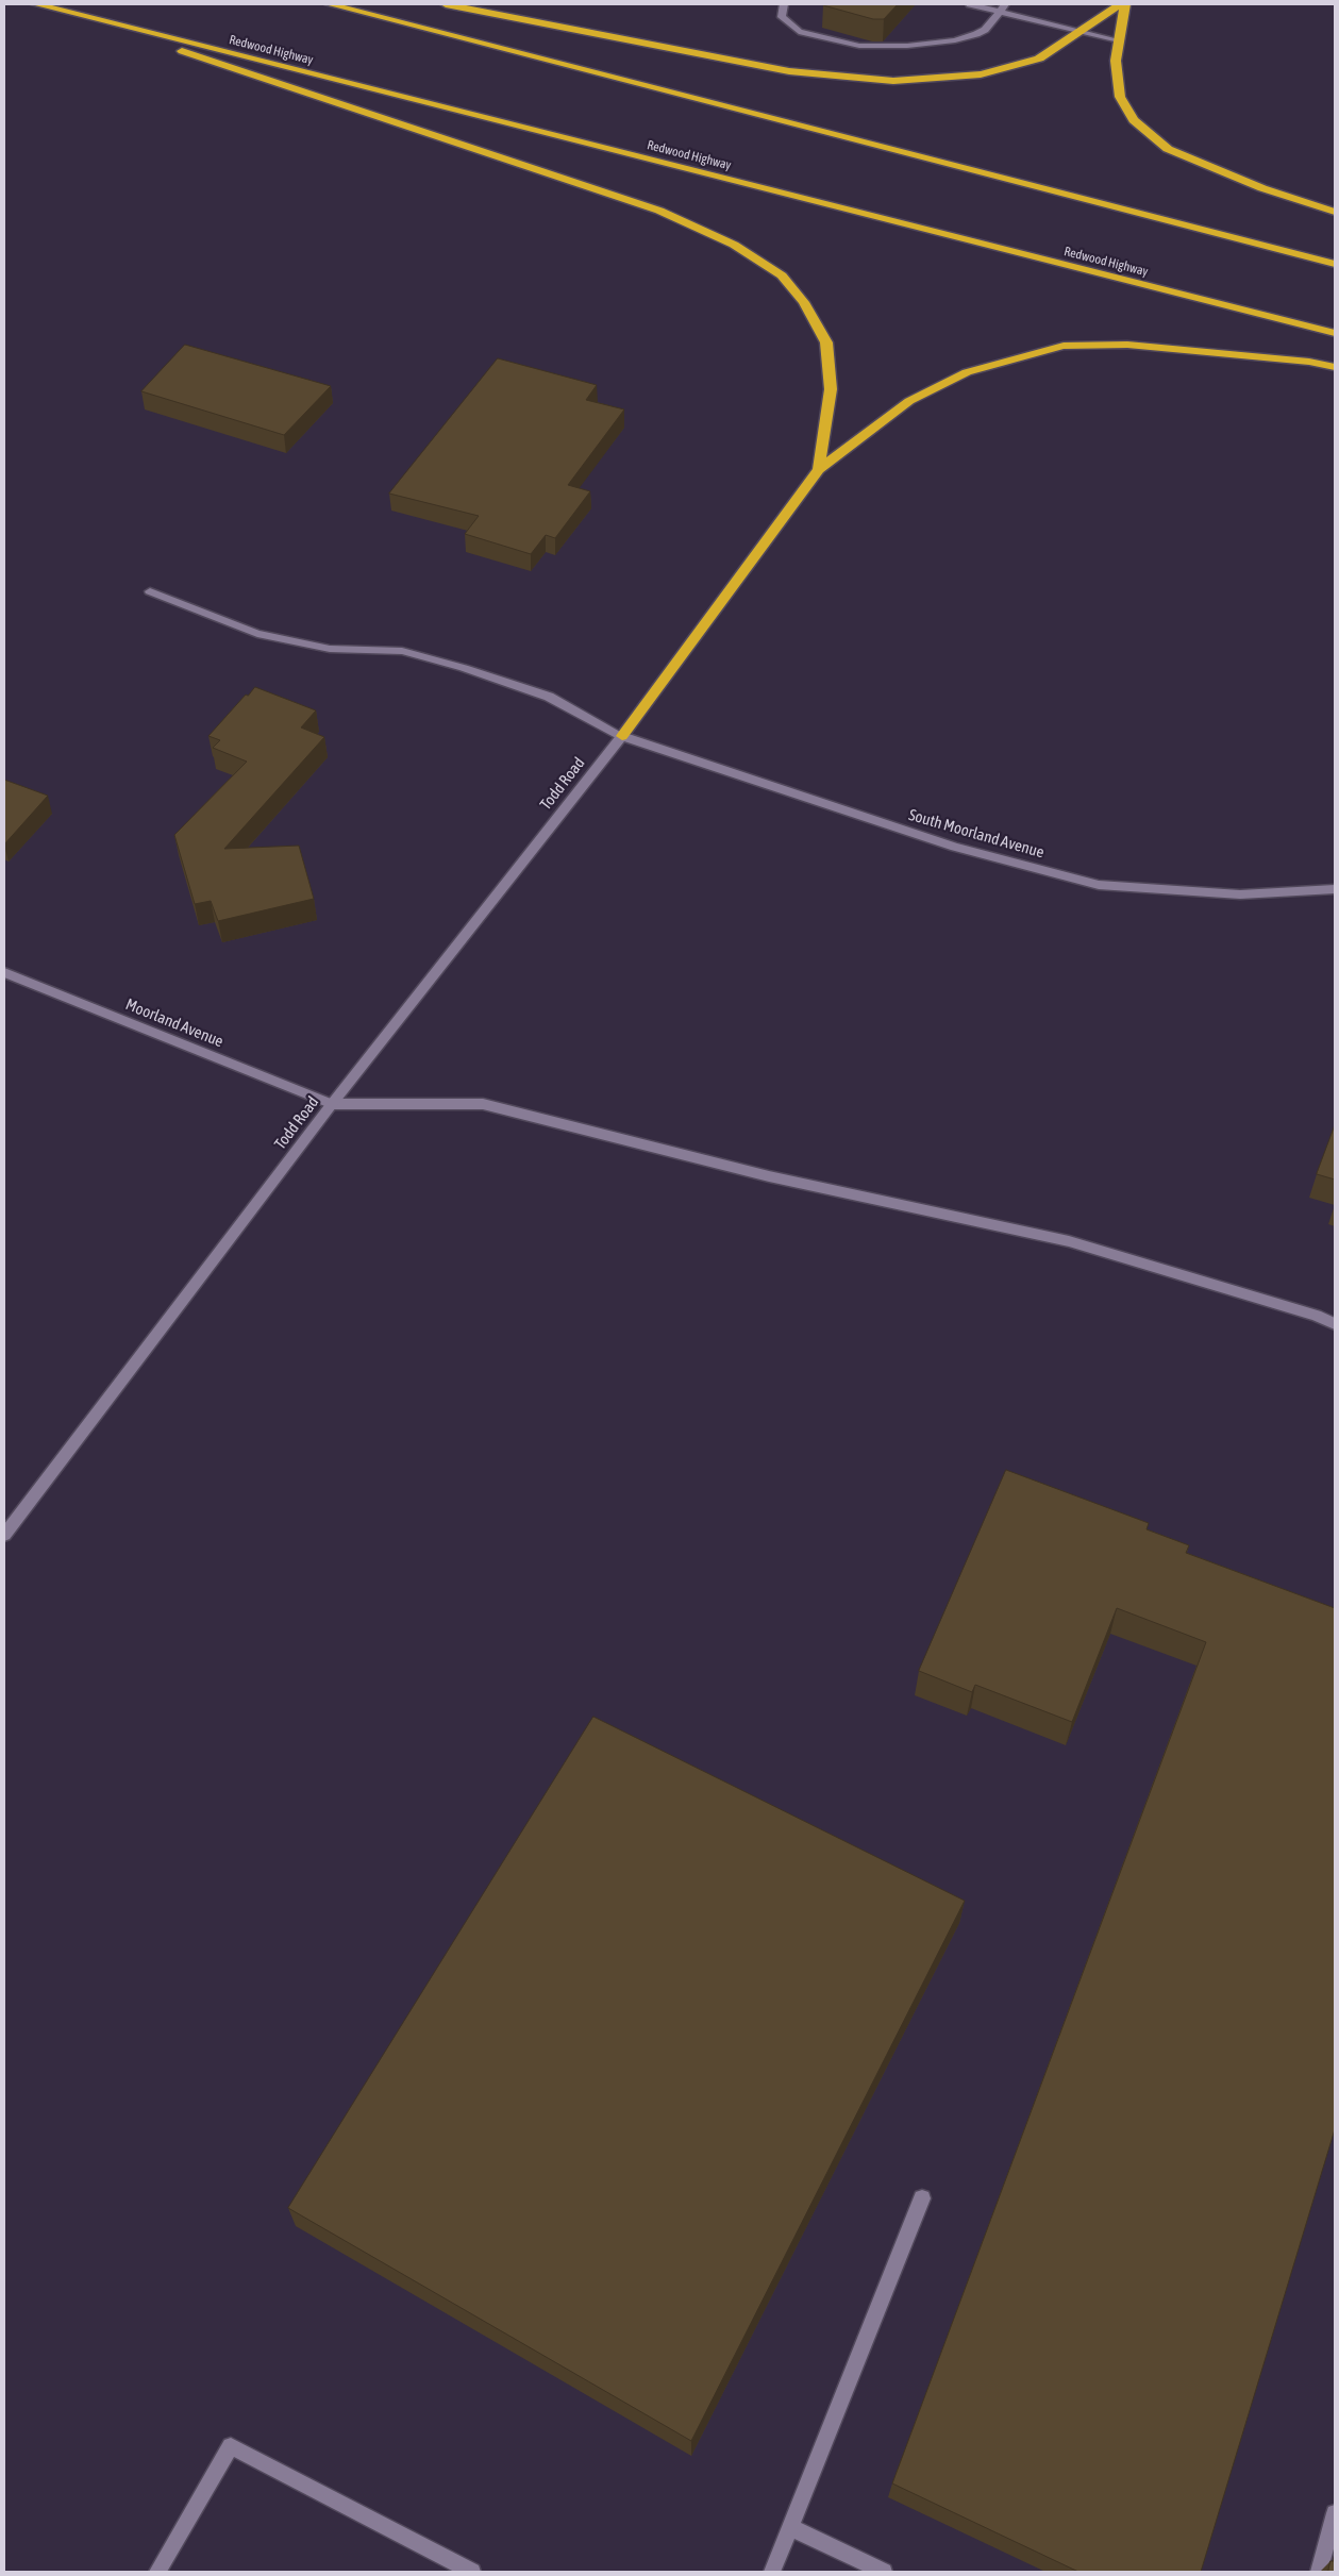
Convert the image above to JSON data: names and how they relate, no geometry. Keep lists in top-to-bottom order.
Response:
{
  "streets": {
    "highway": ["Redwood Highway"],
    "main road": ["Todd Road", "South Moorland Avenue", "Moorland Avenue"]
  },
  "crossings": [
    ["Todd Road", "South Moorland Avenue"],
    ["Todd Road", "Moorland Avenue"]
  ]
}
